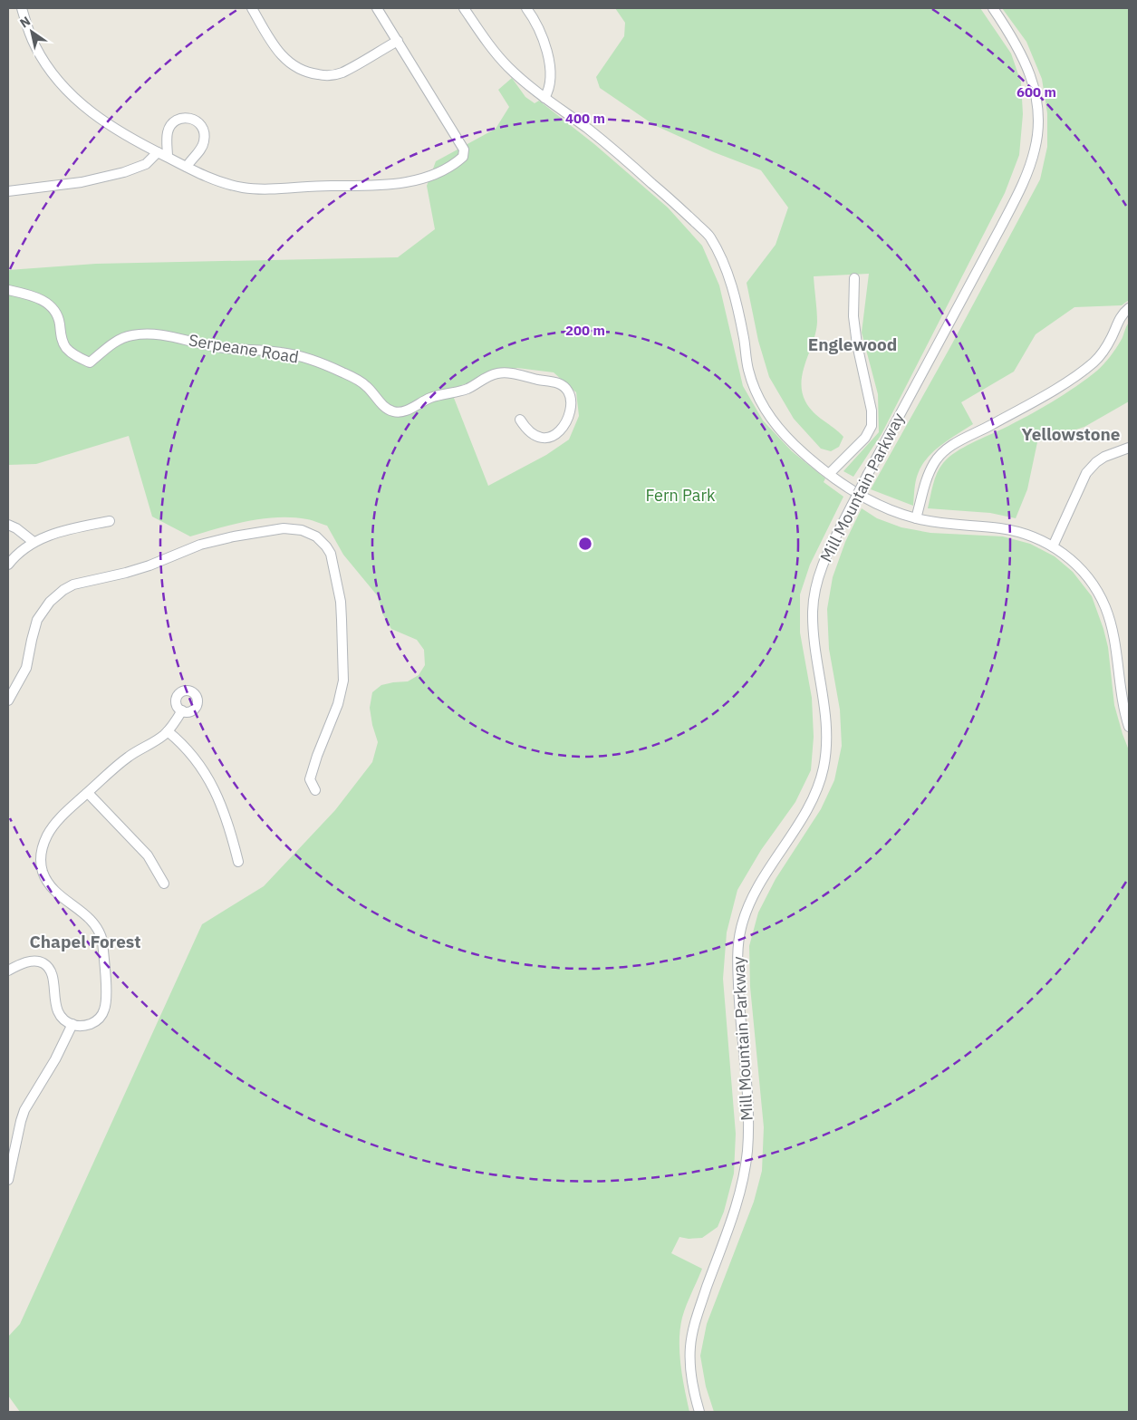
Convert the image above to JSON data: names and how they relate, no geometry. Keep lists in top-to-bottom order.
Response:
{
  "streets": {
    "street": ["Serpeane Road", "Mill Mountain Parkway"]
  },
  "districts": ["Englewood", "Yellowstone", "Chapel Forest"],
  "parks": ["Fern Park"],
  "north": "top left",
  "rings": ["600 m", "400 m", "200 m"]
}
